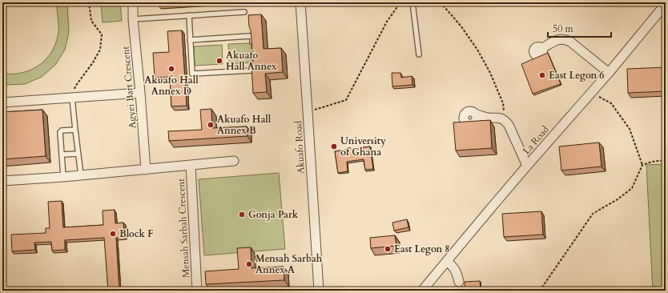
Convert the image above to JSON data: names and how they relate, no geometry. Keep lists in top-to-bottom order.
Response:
{
  "streets": {
    "street": [
      "Agyei Bart Crescent",
      "La Road",
      "Akuafo Road",
      "Mensah Sarbah Crescent"
    ]
  },
  "places": [
    "Akuafo Hall Annex",
    "Akuafo Hall Annex D",
    "East Legon 6",
    "Akuafo Hall Annex B",
    "University of Ghana",
    "Gonja Park",
    "Block F",
    "East Legon 8",
    "Mensah Sarbah Annex A"
  ],
  "scale_bar": "50 m"
}
